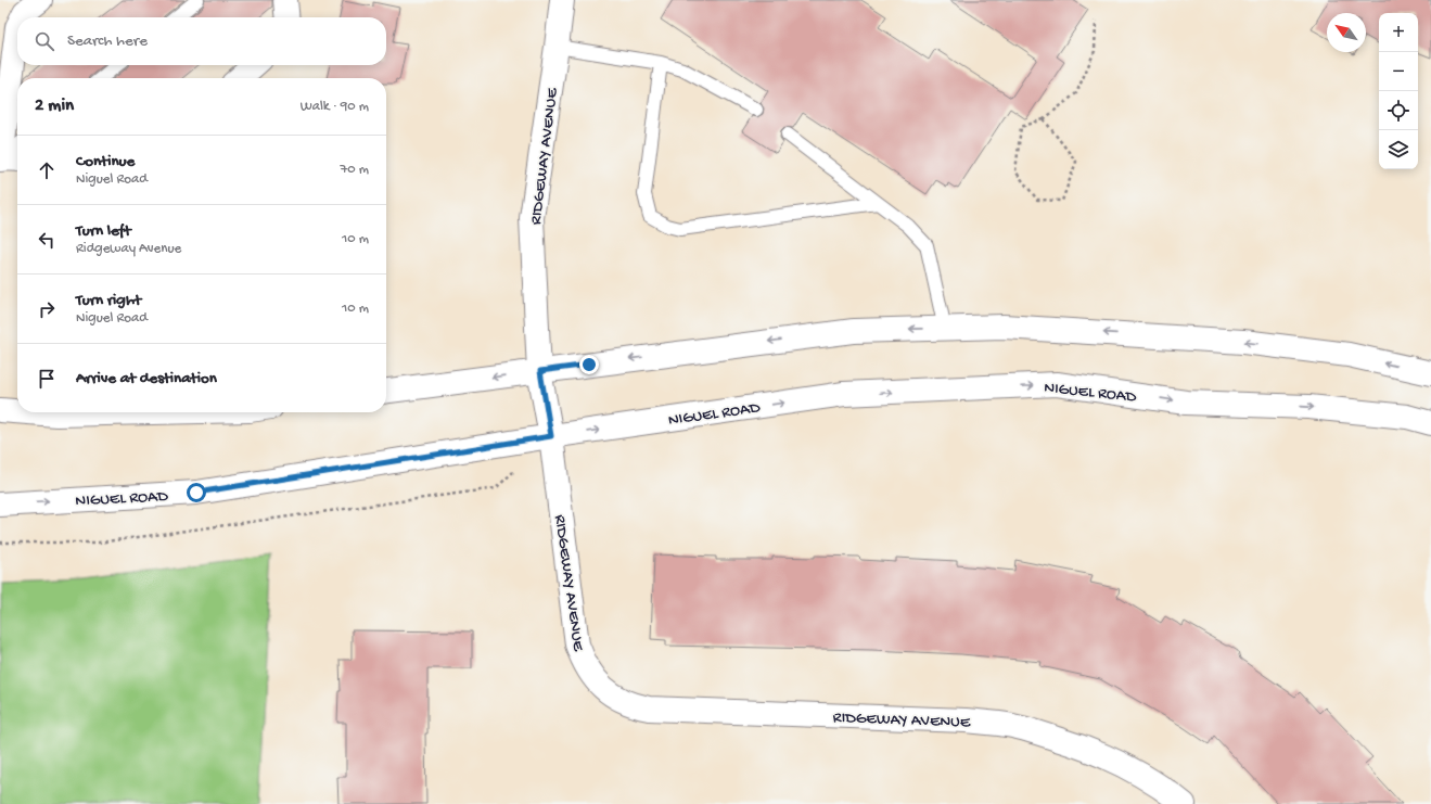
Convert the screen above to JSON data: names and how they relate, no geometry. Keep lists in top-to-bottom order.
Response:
{
  "streets": {
    "main road": ["RIDGEWAY AVENUE", "NIGUEL ROAD"]
  },
  "crossings": [
    ["RIDGEWAY AVENUE", "NIGUEL ROAD"]
  ],
  "north": "top left",
  "page": {
    "map_buttons": ["+", "−"],
    "search": "Search here",
    "heading": ["2 min", "Walk · 90 m"],
    "list": [
      ["Continue", "Niguel Road", "70 m"],
      ["Turn left", "Ridgeway Avenue", "10 m"],
      ["Turn right", "Niguel Road", "10 m"],
      "Arrive at destination"
    ]
  }
}
